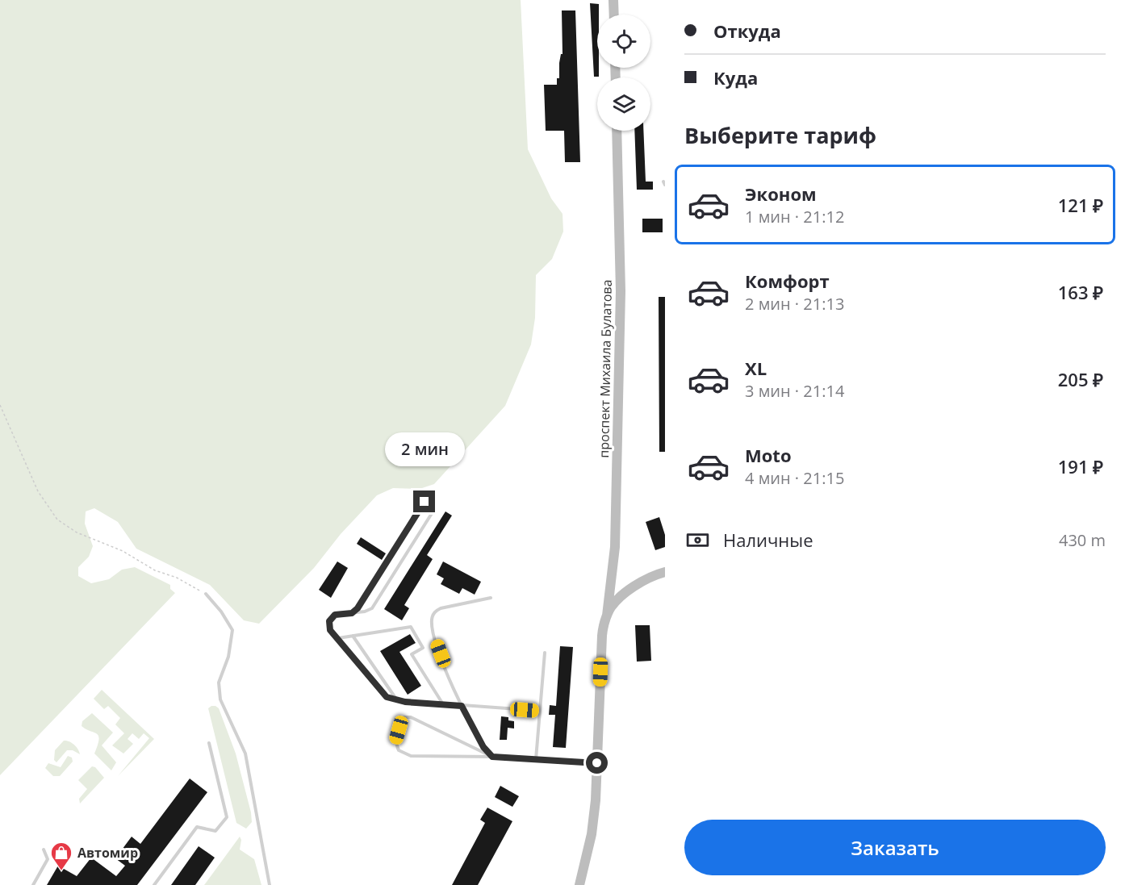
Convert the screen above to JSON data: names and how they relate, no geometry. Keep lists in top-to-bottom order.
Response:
{
  "streets": {
    "street": ["проспект Михаила Булатова"]
  },
  "places": {
    "shop": ["Автомир"]
  },
  "page": {
    "banner": ["Откуда", "Куда"],
    "heading": "Выберите тариф",
    "list": [
      {
        "name": "Эконом",
        "note": "1 мин · 21:12",
        "value": "121 ₽"
      },
      {
        "name": "Комфорт",
        "note": "2 мин · 21:13",
        "value": "163 ₽"
      },
      {
        "name": "XL",
        "note": "3 мин · 21:14",
        "value": "205 ₽"
      },
      {
        "name": "Moto",
        "note": "4 мин · 21:15",
        "value": "191 ₽"
      }
    ],
    "bubble": "2 мин",
    "pay": ["Наличные", "430 m"],
    "buttons": "Заказать"
  }
}
